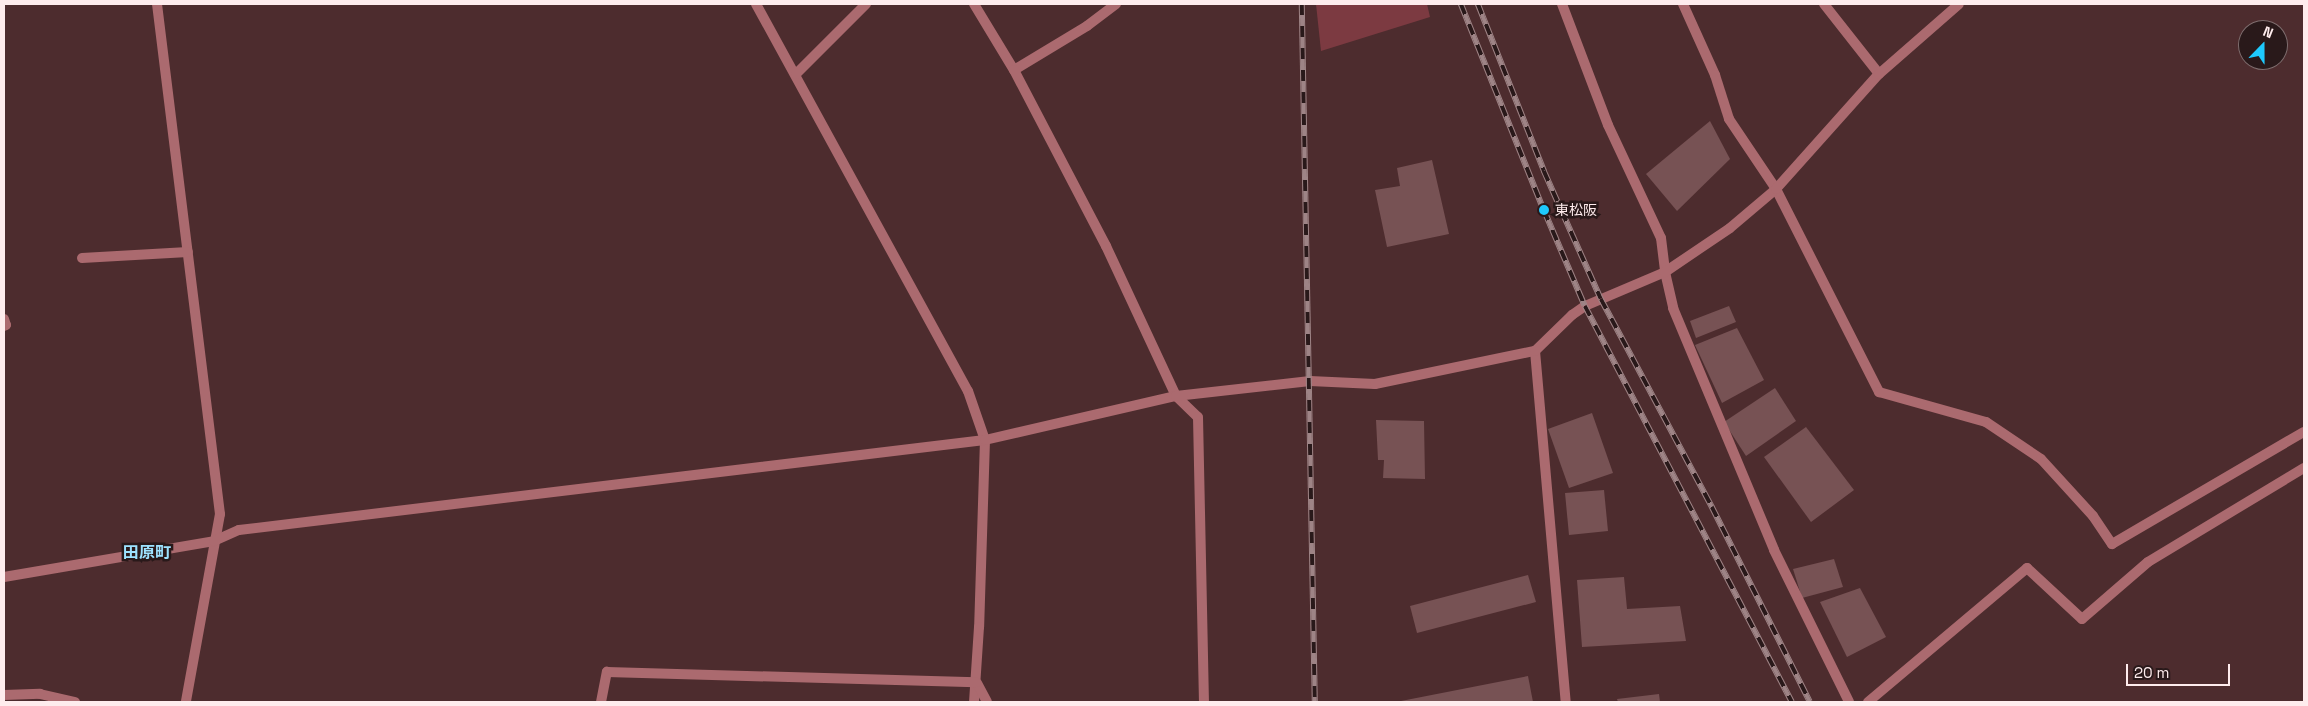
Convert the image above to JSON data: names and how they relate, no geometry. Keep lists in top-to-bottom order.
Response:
{
  "districts": ["田原町"],
  "places": ["東松阪"],
  "scale_bar": "20 m",
  "north": "top"
}
